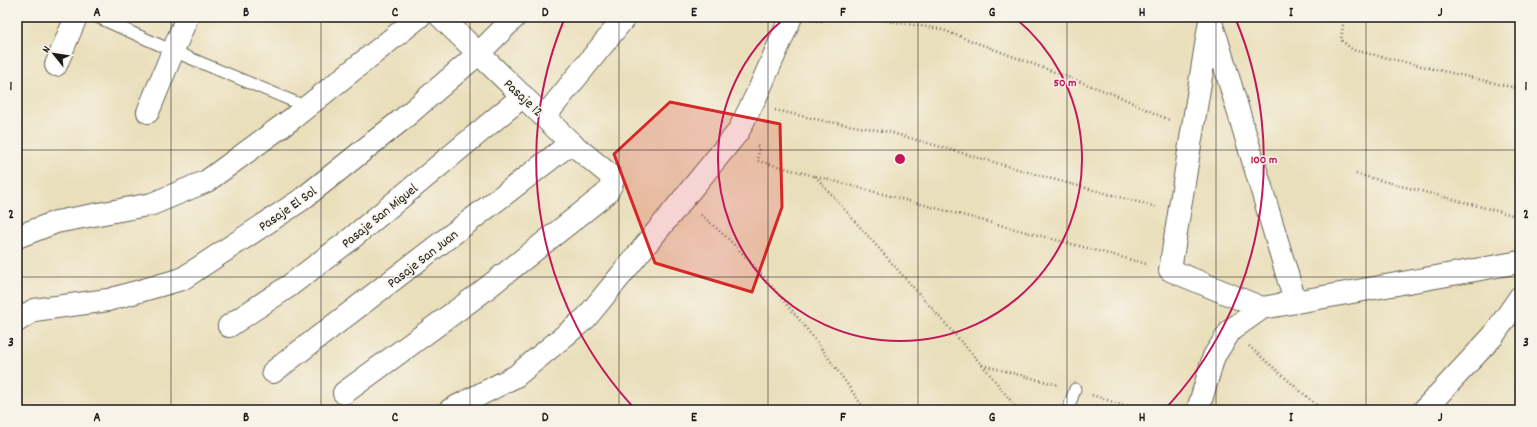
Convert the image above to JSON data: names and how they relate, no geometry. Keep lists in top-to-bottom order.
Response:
{
  "streets": {
    "street": [
      "Pasaje 12",
      "Pasaje El Sol",
      "Pasaje San Miguel",
      "Pasaje San Juan"
    ]
  },
  "crossings": [
    ["Pasaje 12", "Pasaje El Sol"],
    ["Pasaje 12", "Pasaje San Miguel"],
    ["Pasaje 12", "Pasaje San Juan"]
  ],
  "north": "top left",
  "grid": {
    "columns": [
      "A",
      "B",
      "C",
      "D",
      "E",
      "F",
      "G",
      "H",
      "I",
      "J"
    ],
    "rows": ["1", "2", "3"]
  },
  "rings": ["50 m", "100 m"]
}
